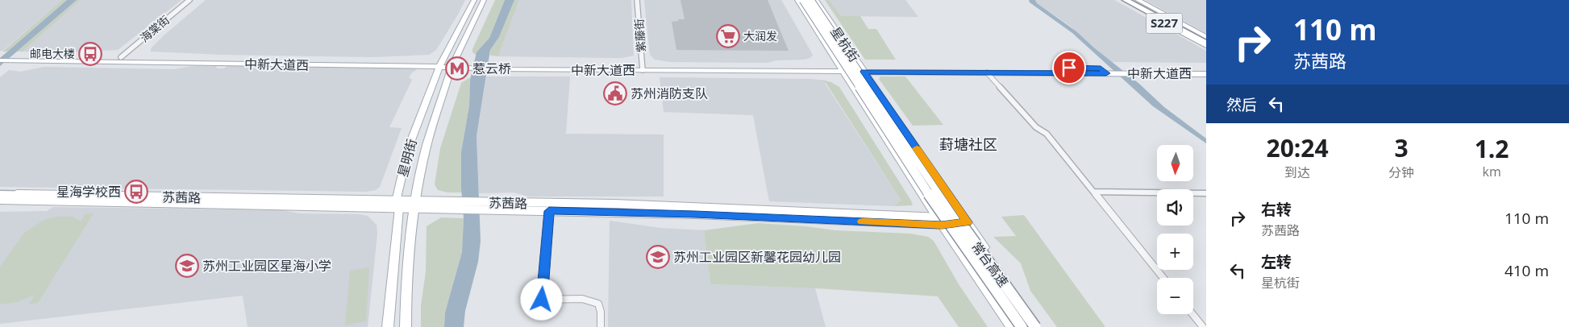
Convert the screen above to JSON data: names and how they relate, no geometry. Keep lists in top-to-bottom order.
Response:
{
  "streets": {
    "highway": ["常台高速"],
    "main road": [
      "S227",
      "星杭街",
      "中新大道西",
      "星明街",
      "苏茜路"
    ],
    "street": ["海棠街", "紫藤街"]
  },
  "crossings": [
    ["海棠街", "中新大道西"],
    ["紫藤街", "中新大道西"],
    ["星杭街", "中新大道西"],
    ["星杭街", "苏茜路"],
    ["中新大道西", "星明街"],
    ["星明街", "苏茜路"]
  ],
  "districts": ["葑塘社区"],
  "places": {
    "supermarket": ["大润发"],
    "bus stop": ["邮电大楼", "星海学校西"],
    "metro station": ["惹云桥"],
    "public building": ["苏州消防支队"],
    "school or university": ["苏州工业园区新馨花园幼儿园", "苏州工业园区星海小学"]
  },
  "north": "bottom",
  "page": {
    "turn": ["110 m", "苏茜路"],
    "then": "然后",
    "eta": [
      "20:24",
      "到达",
      "3",
      "分钟",
      "1.2",
      "km"
    ],
    "map_buttons": ["+", "−"],
    "list": [
      {
        "name": "右转",
        "note": "苏茜路",
        "value": "110 m"
      },
      {
        "name": "左转",
        "note": "星杭街",
        "value": "410 m"
      }
    ]
  }
}
